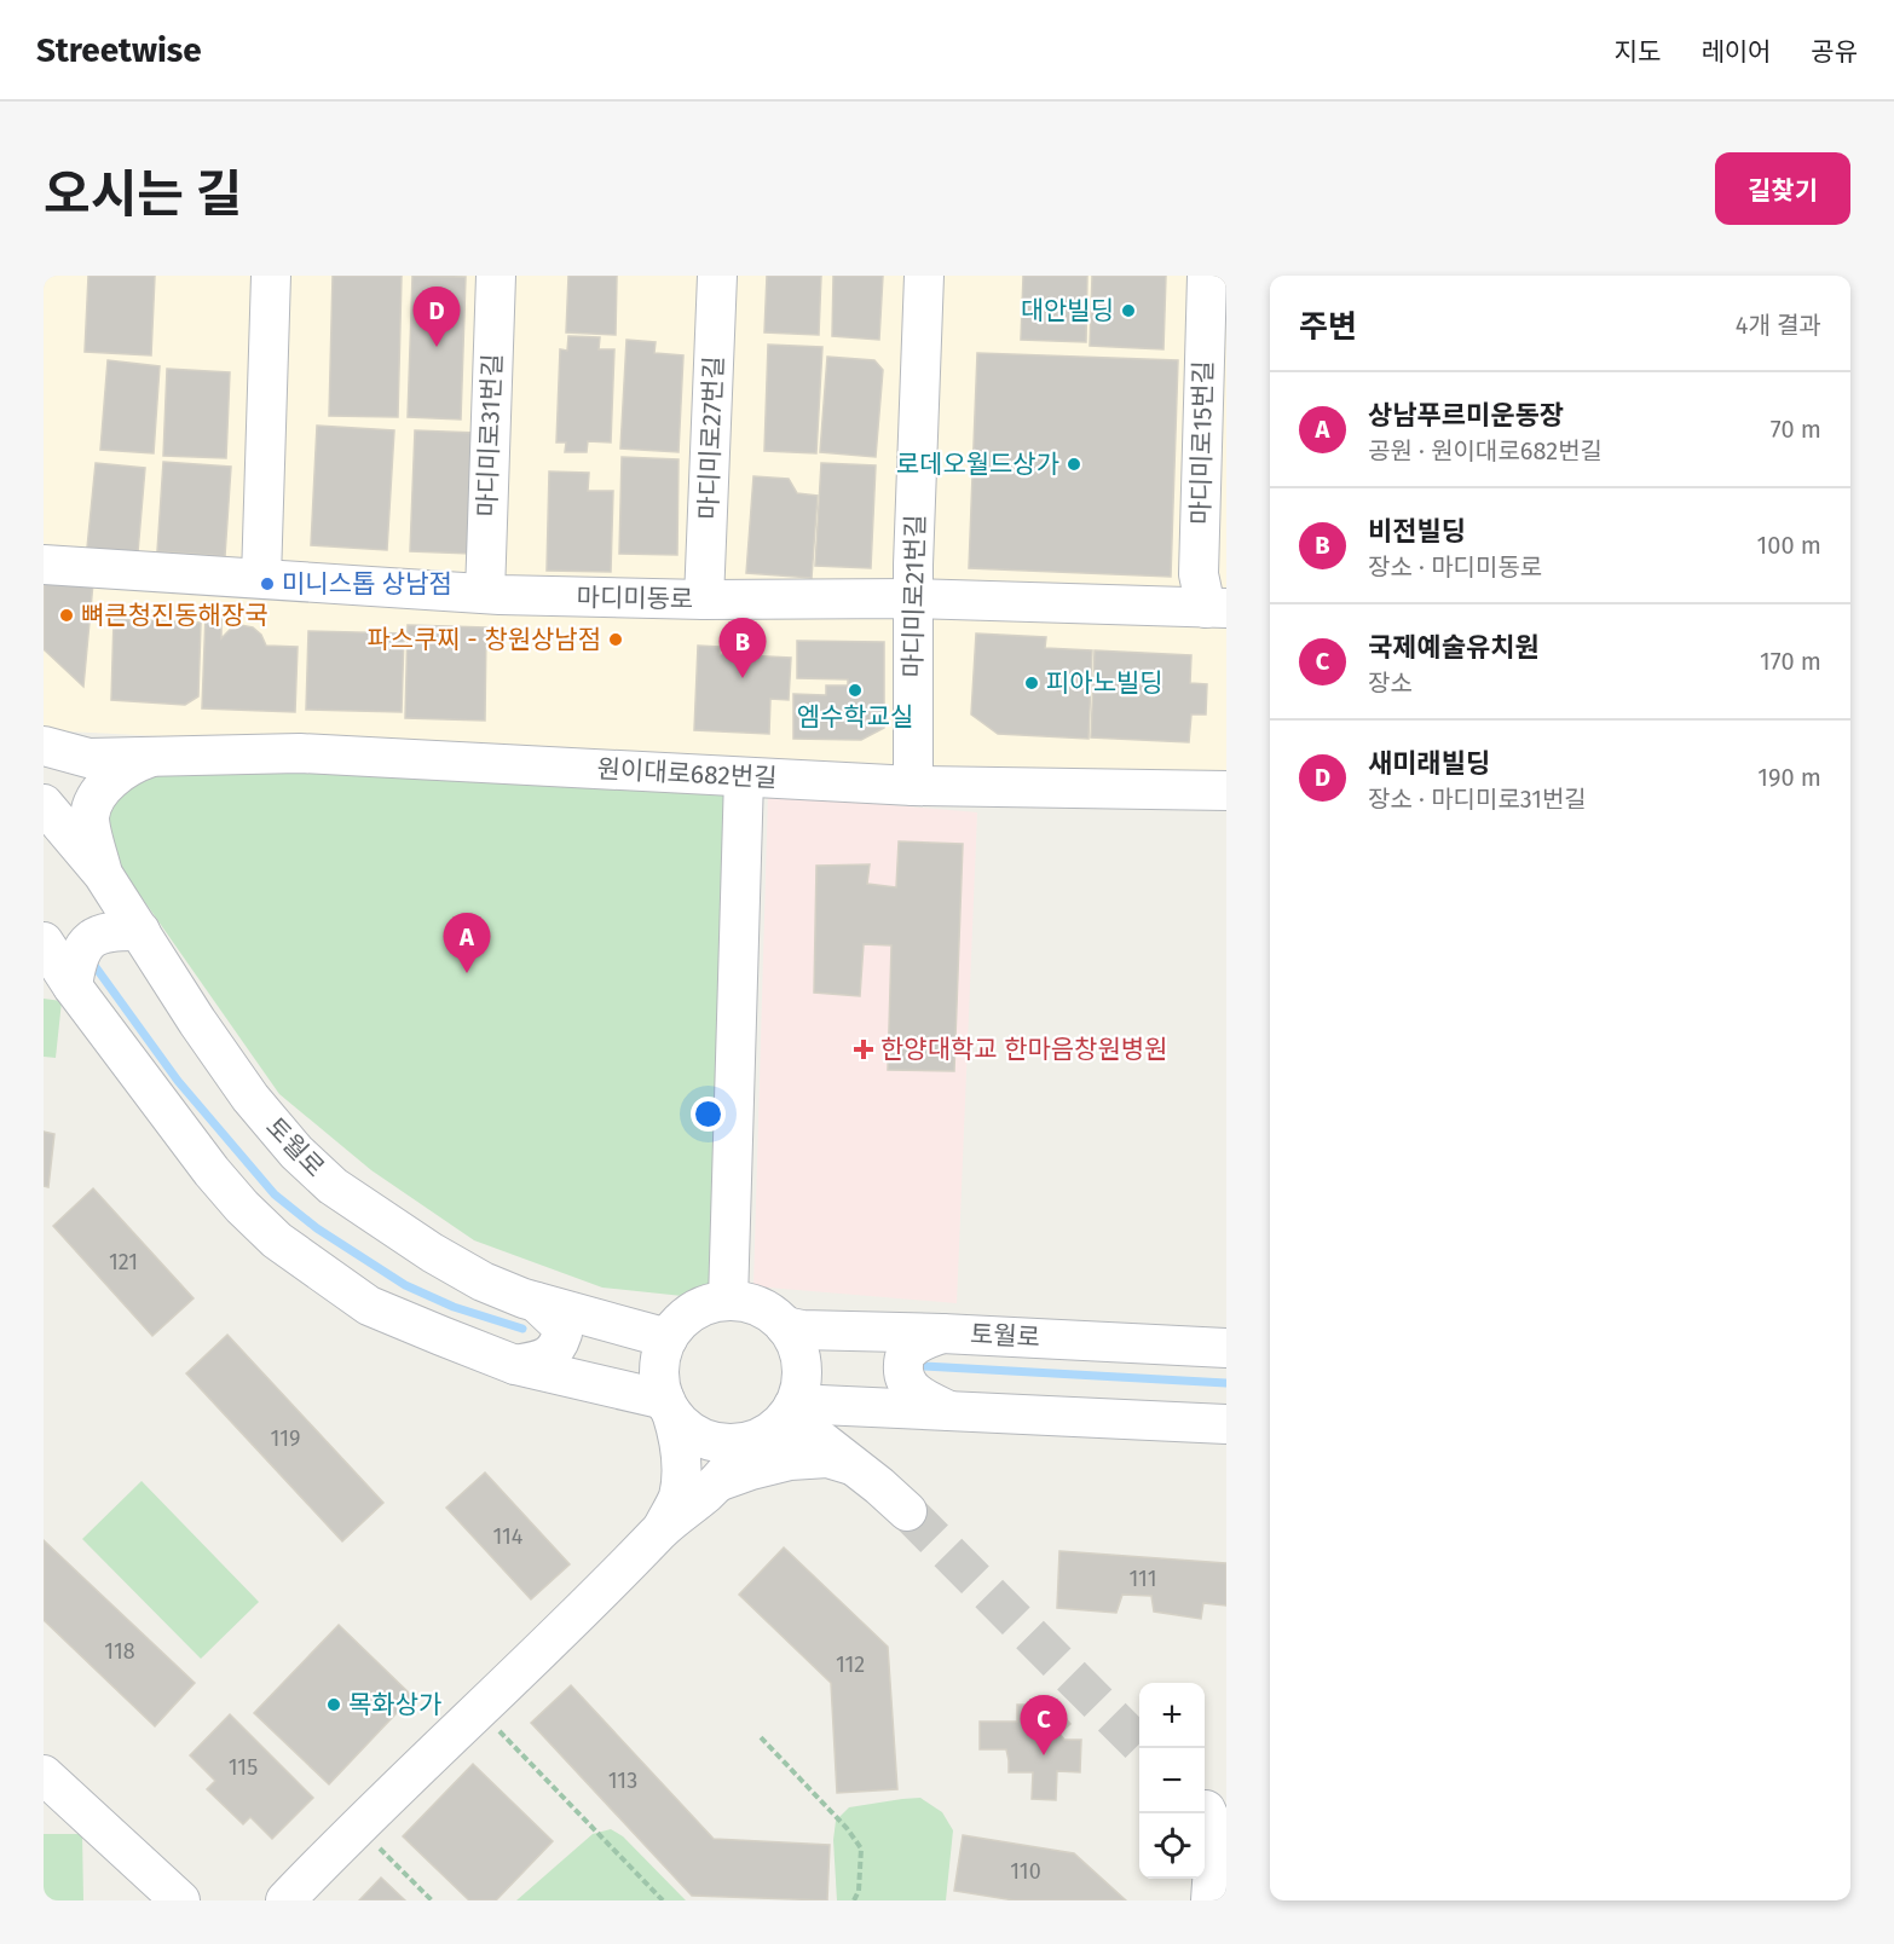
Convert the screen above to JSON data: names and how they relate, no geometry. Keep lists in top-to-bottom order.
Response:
{
  "streets": {
    "street": [
      "마디미로31번길",
      "마디미로27번길",
      "마디미로15번길",
      "마디미로21번길",
      "마디미동로",
      "원이대로682번길",
      "토월로"
    ]
  },
  "crossings": [
    ["마디미로31번길", "마디미동로"],
    ["마디미로27번길", "마디미동로"],
    ["마디미로15번길", "마디미동로"],
    ["마디미로21번길", "마디미동로"],
    ["마디미로21번길", "원이대로682번길"]
  ],
  "places": {
    "other": [
      "대안빌딩",
      "로데오월드상가",
      "미니스톱 상남점",
      "뼈큰청진동해장국",
      "파스쿠찌 - 창원상남점",
      "피아노빌딩",
      "엠수학교실",
      "목화상가"
    ],
    "health": ["한양대학교 한마음창원병원"]
  },
  "house_numbers": [
    "121",
    "119",
    "114",
    "111",
    "118",
    "112",
    "115",
    "113",
    "110"
  ],
  "page": {
    "header": "Streetwise",
    "nav": ["지도", "레이어", "공유"],
    "title": "오시는 길",
    "buttons": "길찾기",
    "heading": ["주변", "4개 결과"],
    "pins": [
      "D",
      "B",
      "A",
      "C"
    ],
    "list": [
      {
        "mark": "A",
        "name": "상남푸르미운동장",
        "note": "공원 · 원이대로682번길",
        "value": "70 m"
      },
      {
        "mark": "B",
        "name": "비전빌딩",
        "note": "장소 · 마디미동로",
        "value": "100 m"
      },
      {
        "mark": "C",
        "name": "국제예술유치원",
        "note": "장소",
        "value": "170 m"
      },
      {
        "mark": "D",
        "name": "새미래빌딩",
        "note": "장소 · 마디미로31번길",
        "value": "190 m"
      }
    ],
    "map_buttons": ["+", "−"]
  }
}
